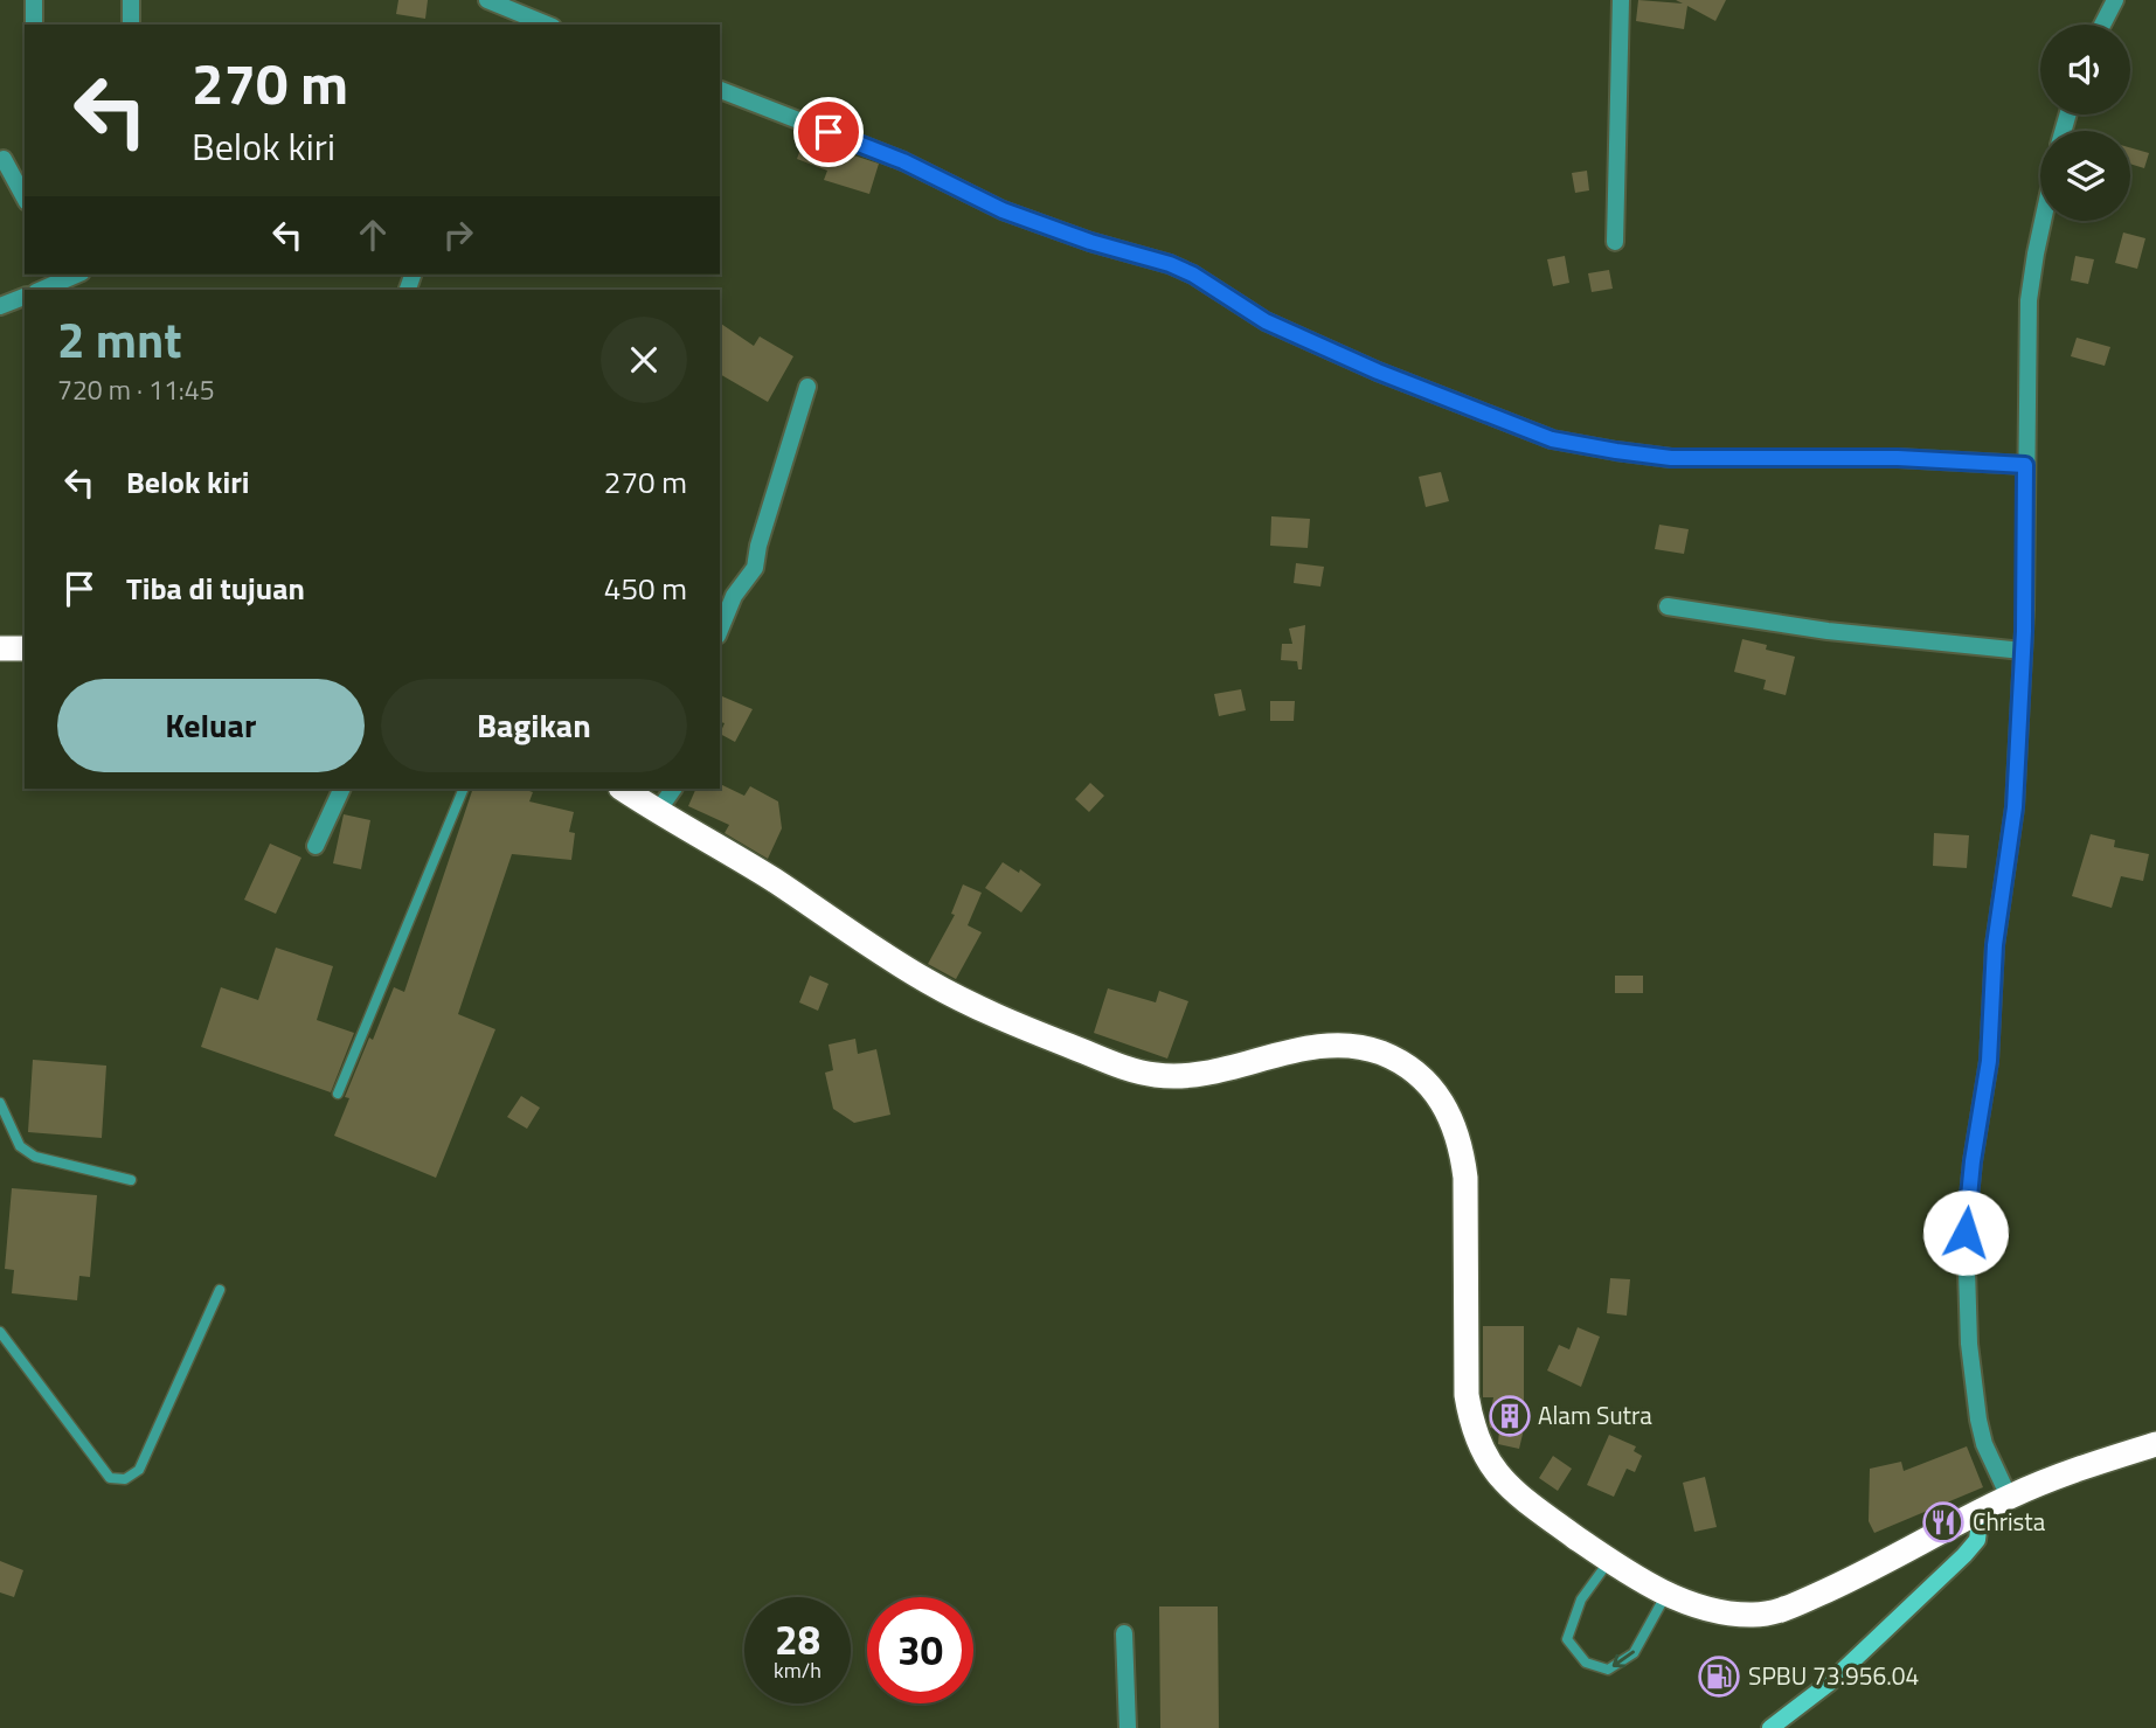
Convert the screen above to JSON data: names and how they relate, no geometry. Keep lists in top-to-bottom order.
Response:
{
  "places": {
    "building": ["Alam Sutra"],
    "restaurant": ["Christa"],
    "fuel station": ["SPBU 73.956.04"]
  },
  "page": {
    "turn": ["270 m", "Belok kiri"],
    "heading": ["2 mnt", "720 m · 11:45"],
    "list": [
      {
        "name": "Belok kiri",
        "value": "270 m"
      },
      {
        "name": "Tiba di tujuan",
        "value": "450 m"
      }
    ],
    "buttons": ["Keluar", "Bagikan"],
    "speed": "28 km/h",
    "limit": "30"
  }
}
